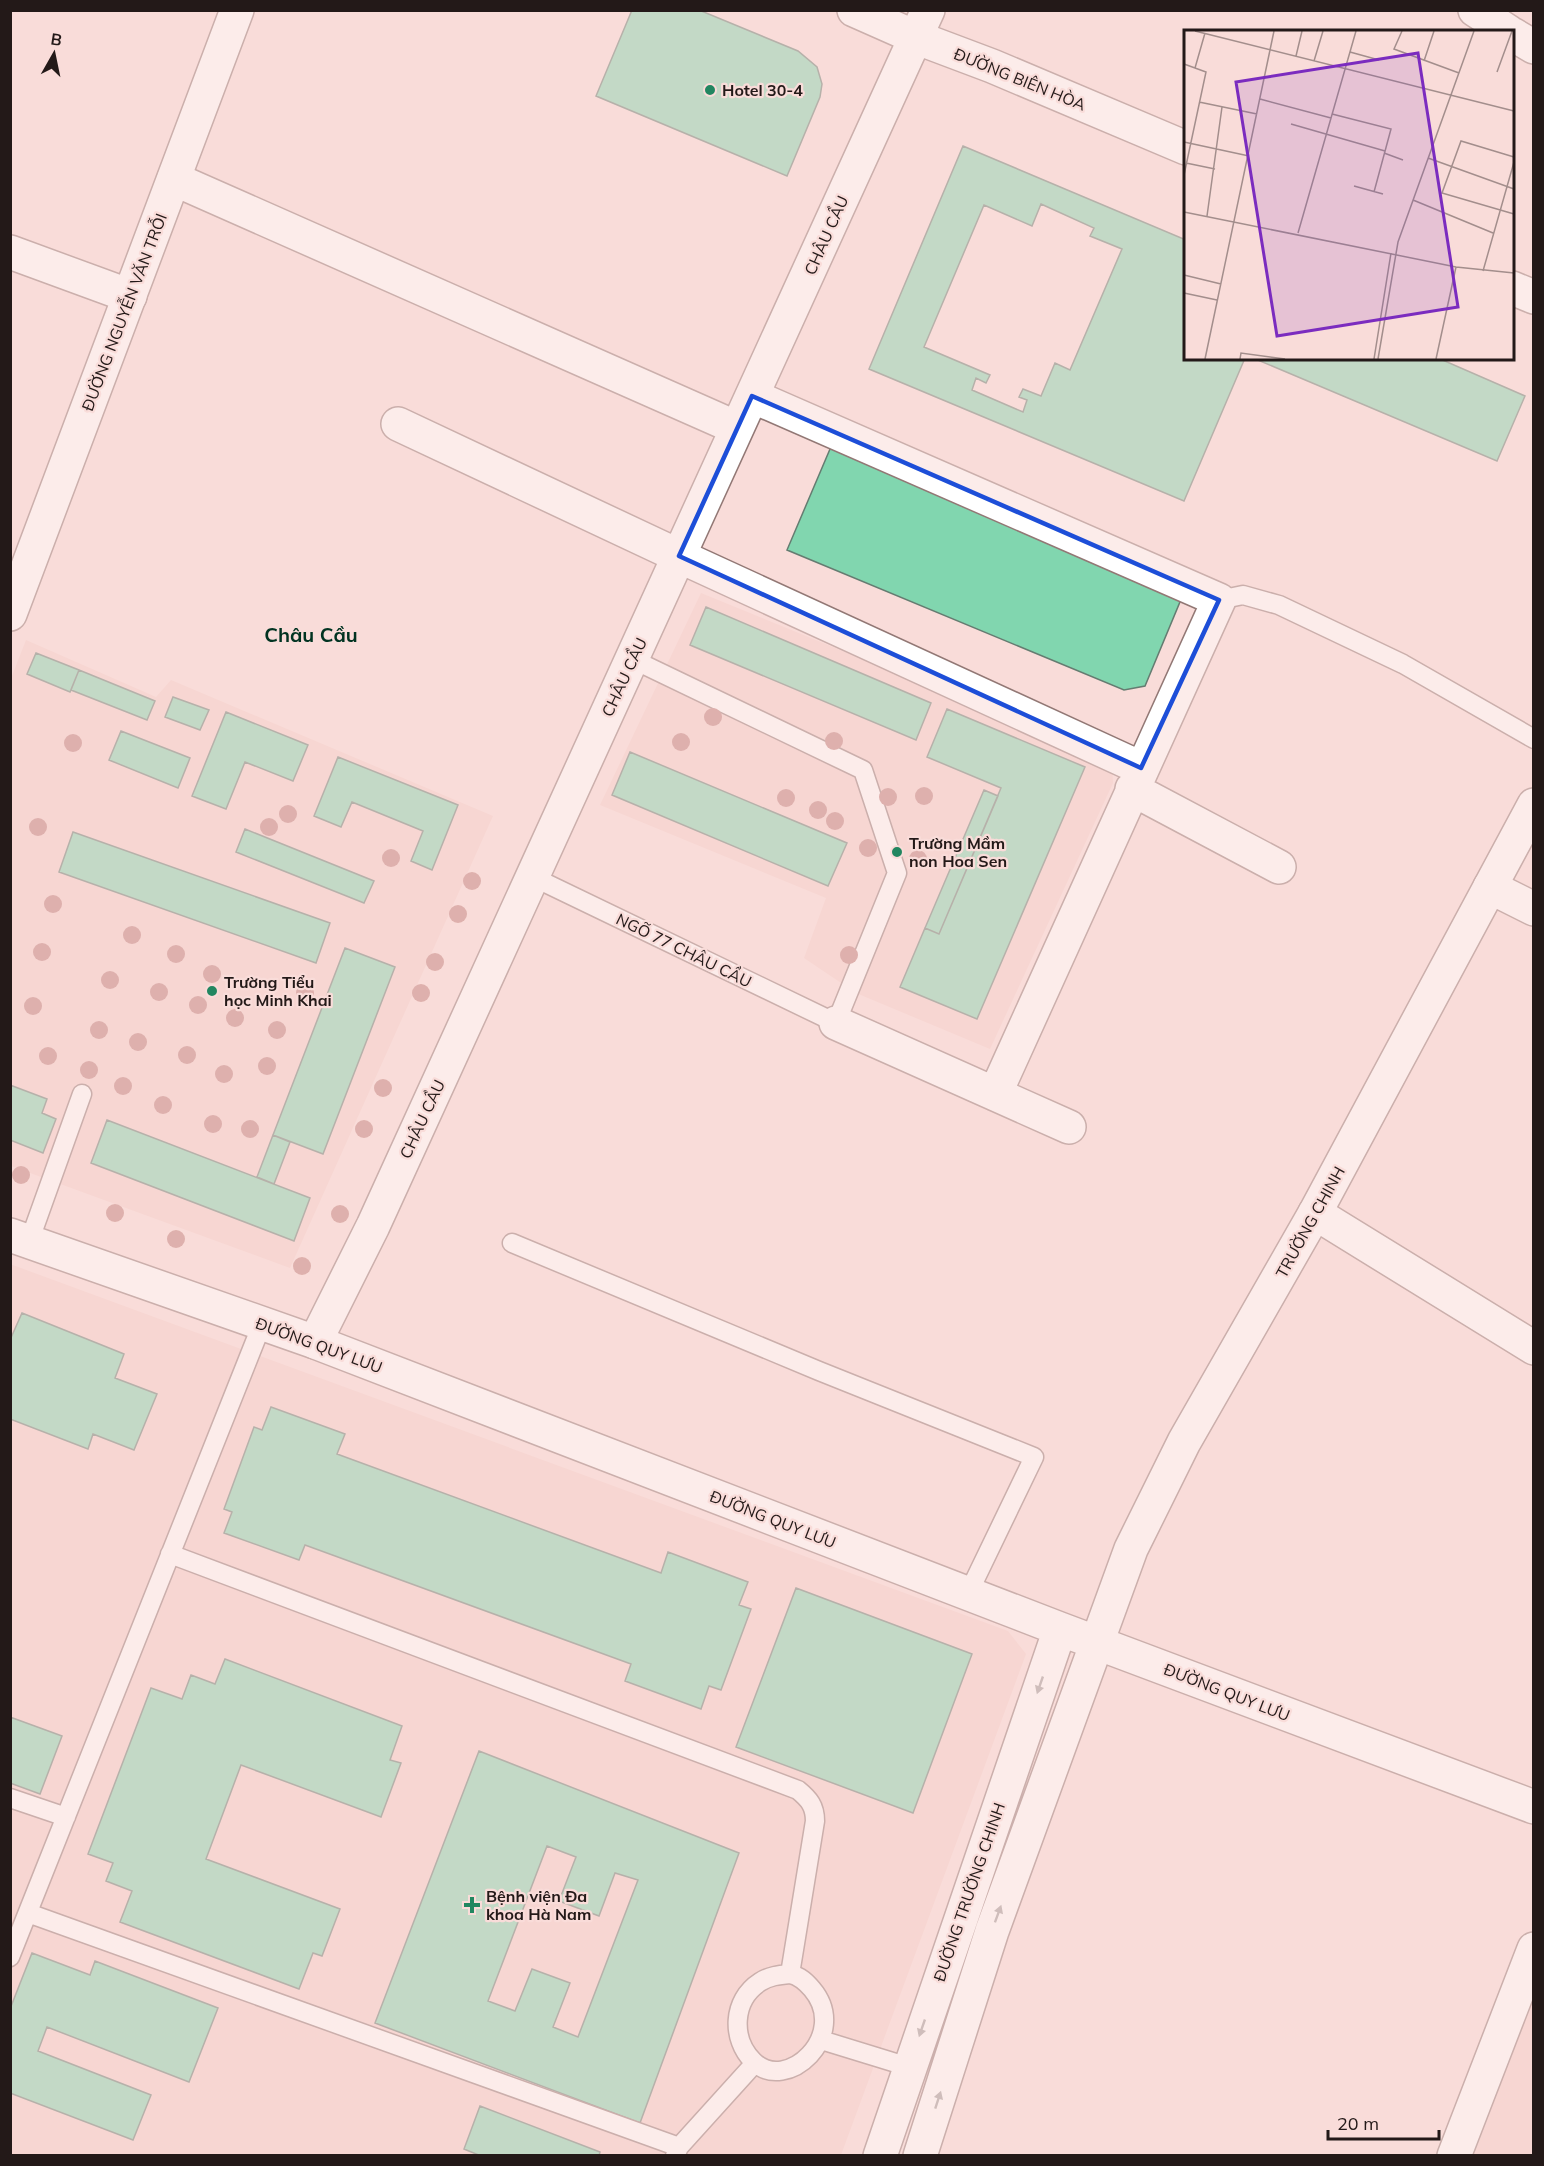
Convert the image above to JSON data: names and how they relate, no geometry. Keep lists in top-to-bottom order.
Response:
{
  "streets": {
    "street": [
      "ĐƯỜNG BIÊN HÒA",
      "CHÂU CẦU",
      "ĐƯỜNG NGUYỄN VĂN TRỖI",
      "TRƯỜNG CHINH",
      "ĐƯỜNG QUY LƯU",
      "ĐƯỜNG TRƯỜNG CHINH"
    ],
    "lane": ["NGÕ 77 CHÂU CẦU"]
  },
  "crossings": [
    ["ĐƯỜNG BIÊN HÒA", "CHÂU CẦU"],
    ["CHÂU CẦU", "NGÕ 77 CHÂU CẦU"],
    ["CHÂU CẦU", "ĐƯỜNG QUY LƯU"],
    ["TRƯỜNG CHINH", "ĐƯỜNG QUY LƯU"],
    ["TRƯỜNG CHINH", "ĐƯỜNG TRƯỜNG CHINH"],
    ["ĐƯỜNG QUY LƯU", "ĐƯỜNG TRƯỜNG CHINH"]
  ],
  "districts": ["Châu Cầu"],
  "places": {
    "other": ["Hotel 30-4", "Trường Mầm non Hoa Sen", "Trường Tiểu học Minh Khai"],
    "health": ["Bệnh viện Đa khoa Hà Nam"]
  },
  "scale_bar": "20 m",
  "north": "top"
}
